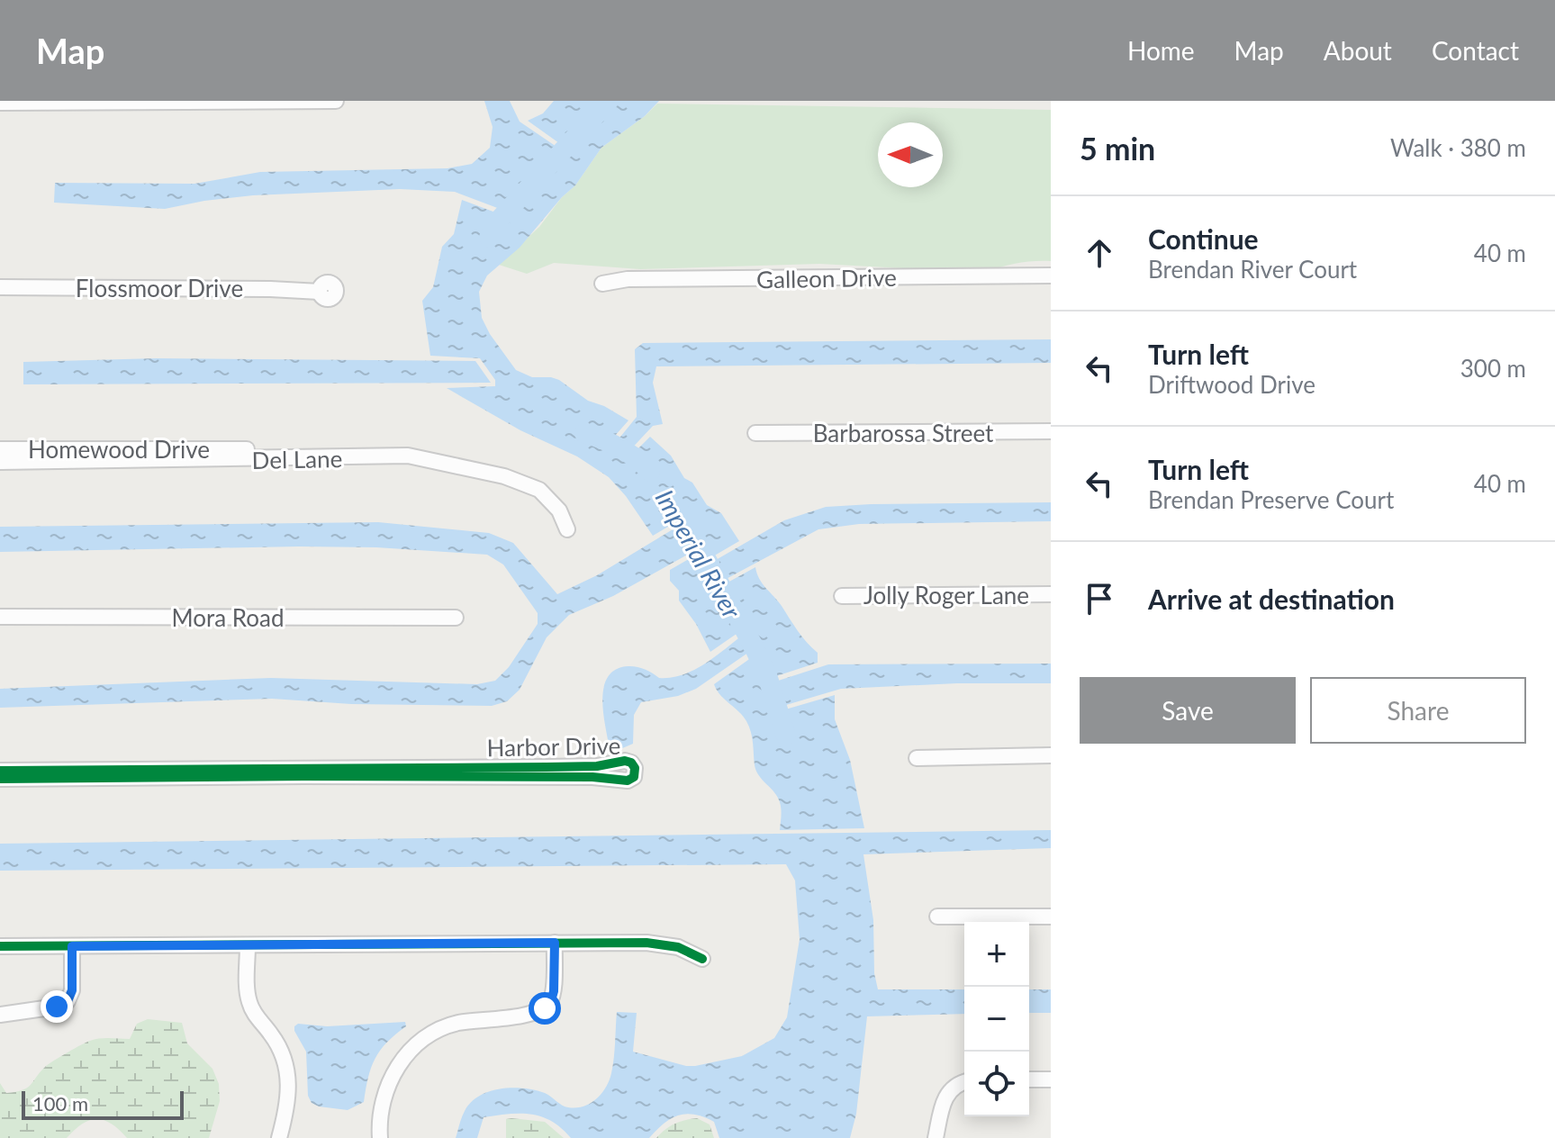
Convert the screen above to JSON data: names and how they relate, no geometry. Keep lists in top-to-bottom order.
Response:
{
  "streets": {
    "street": [
      "Galleon Drive",
      "Flossmoor Drive",
      "Barbarossa Street",
      "Homewood Drive",
      "Del Lane",
      "Jolly Roger Lane",
      "Mora Road",
      "Harbor Drive"
    ]
  },
  "crossings": [
    ["Homewood Drive", "Del Lane"]
  ],
  "water": ["Imperial River"],
  "scale_bar": "100 m",
  "north": "left",
  "page": {
    "header": "Map",
    "nav": [
      "Home",
      "Map",
      "About",
      "Contact"
    ],
    "heading": ["5 min", "Walk · 380 m"],
    "list": [
      ["Continue", "Brendan River Court", "40 m"],
      ["Turn left", "Driftwood Drive", "300 m"],
      ["Turn left", "Brendan Preserve Court", "40 m"],
      "Arrive at destination"
    ],
    "buttons": ["Save", "Share"],
    "map_buttons": ["+", "−"],
    "scale": "100 m"
  }
}
